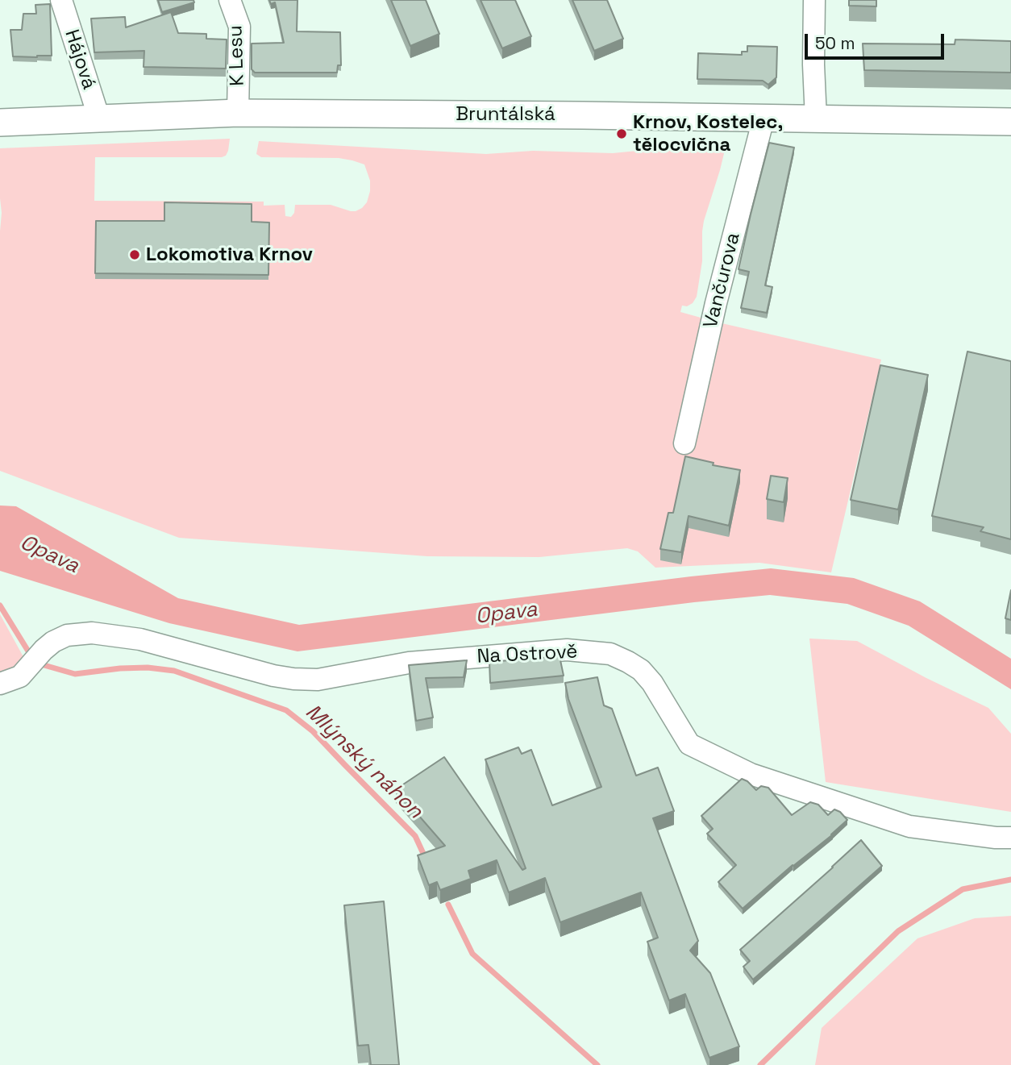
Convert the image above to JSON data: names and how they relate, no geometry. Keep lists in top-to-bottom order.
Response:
{
  "streets": {
    "main road": ["Bruntálská"],
    "street": [
      "K Lesu",
      "Hájová",
      "Vančurova",
      "Na Ostrově"
    ]
  },
  "crossings": [
    ["K Lesu", "Bruntálská"],
    ["Hájová", "Bruntálská"],
    ["Bruntálská", "Vančurova"]
  ],
  "water": ["Opava", "Mlýnský náhon"],
  "places": ["Krnov, Kostelec, tělocvična", "Lokomotiva Krnov"],
  "scale_bar": "50 m"
}
